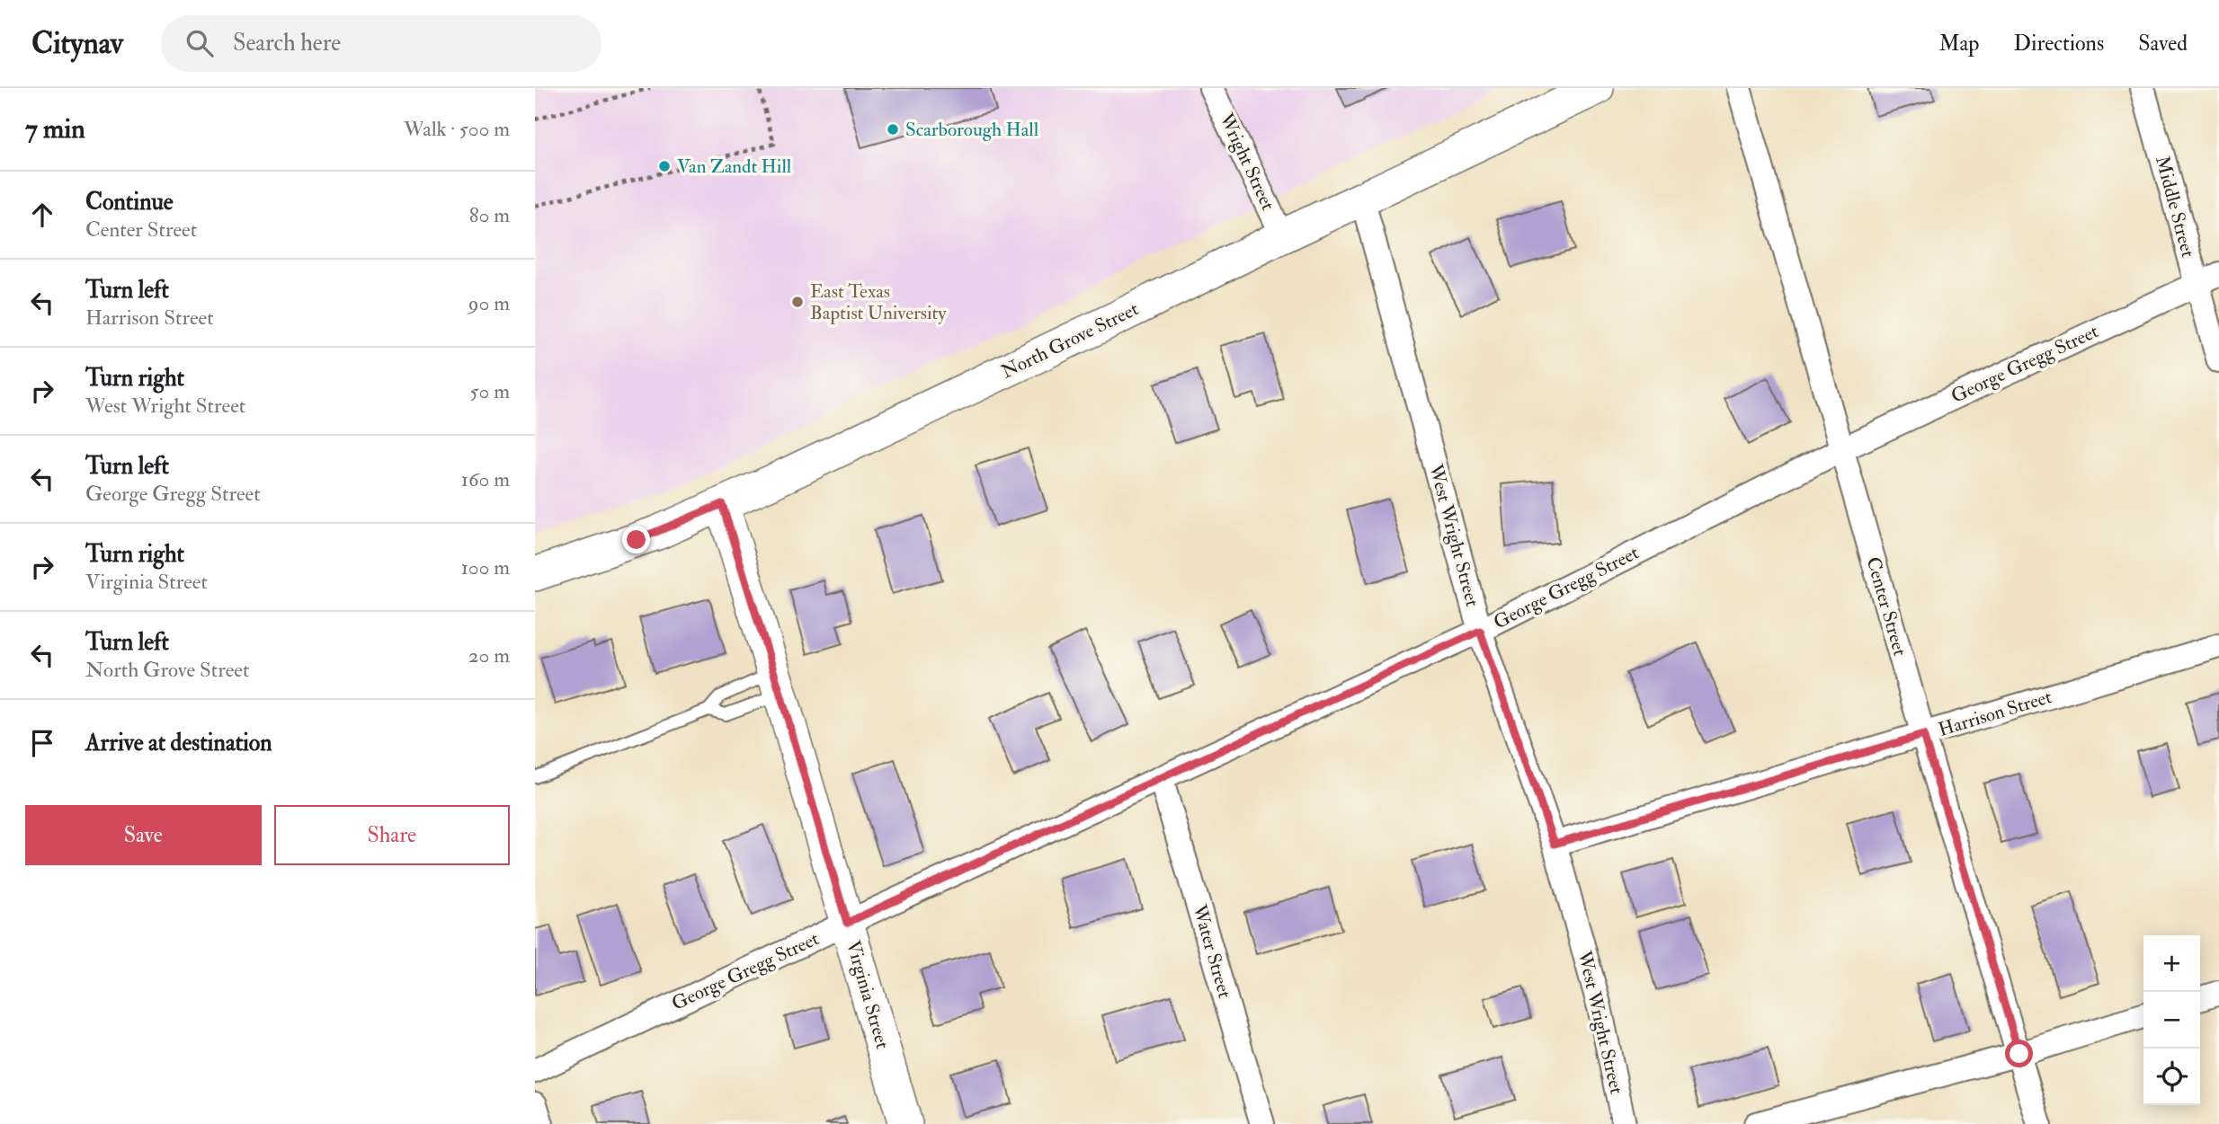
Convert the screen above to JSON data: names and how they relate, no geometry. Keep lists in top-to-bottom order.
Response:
{
  "streets": {
    "main road": ["North Grove Street", "Virginia Street"],
    "street": [
      "Wright Street",
      "Middle Street",
      "George Gregg Street",
      "West Wright Street",
      "Center Street",
      "Harrison Street",
      "Water Street"
    ]
  },
  "crossings": [
    ["Wright Street", "North Grove Street"],
    ["Middle Street", "George Gregg Street"],
    ["North Grove Street", "West Wright Street"],
    ["North Grove Street", "Virginia Street"],
    ["George Gregg Street", "West Wright Street"],
    ["George Gregg Street", "Center Street"],
    ["George Gregg Street", "Water Street"],
    ["George Gregg Street", "Virginia Street"],
    ["West Wright Street", "Harrison Street"],
    ["Center Street", "Harrison Street"]
  ],
  "places": ["Scarborough Hall", "Van Zandt Hill", "East Texas Baptist University"],
  "page": {
    "header": "Citynav",
    "search": "Search here",
    "nav": ["Map", "Directions", "Saved"],
    "heading": ["7 min", "Walk · 500 m"],
    "list": [
      ["Continue", "Center Street", "80 m"],
      ["Turn left", "Harrison Street", "90 m"],
      ["Turn right", "West Wright Street", "50 m"],
      ["Turn left", "George Gregg Street", "160 m"],
      ["Turn right", "Virginia Street", "100 m"],
      ["Turn left", "North Grove Street", "20 m"],
      "Arrive at destination"
    ],
    "buttons": ["Save", "Share"],
    "map_buttons": ["+", "−"]
  }
}
